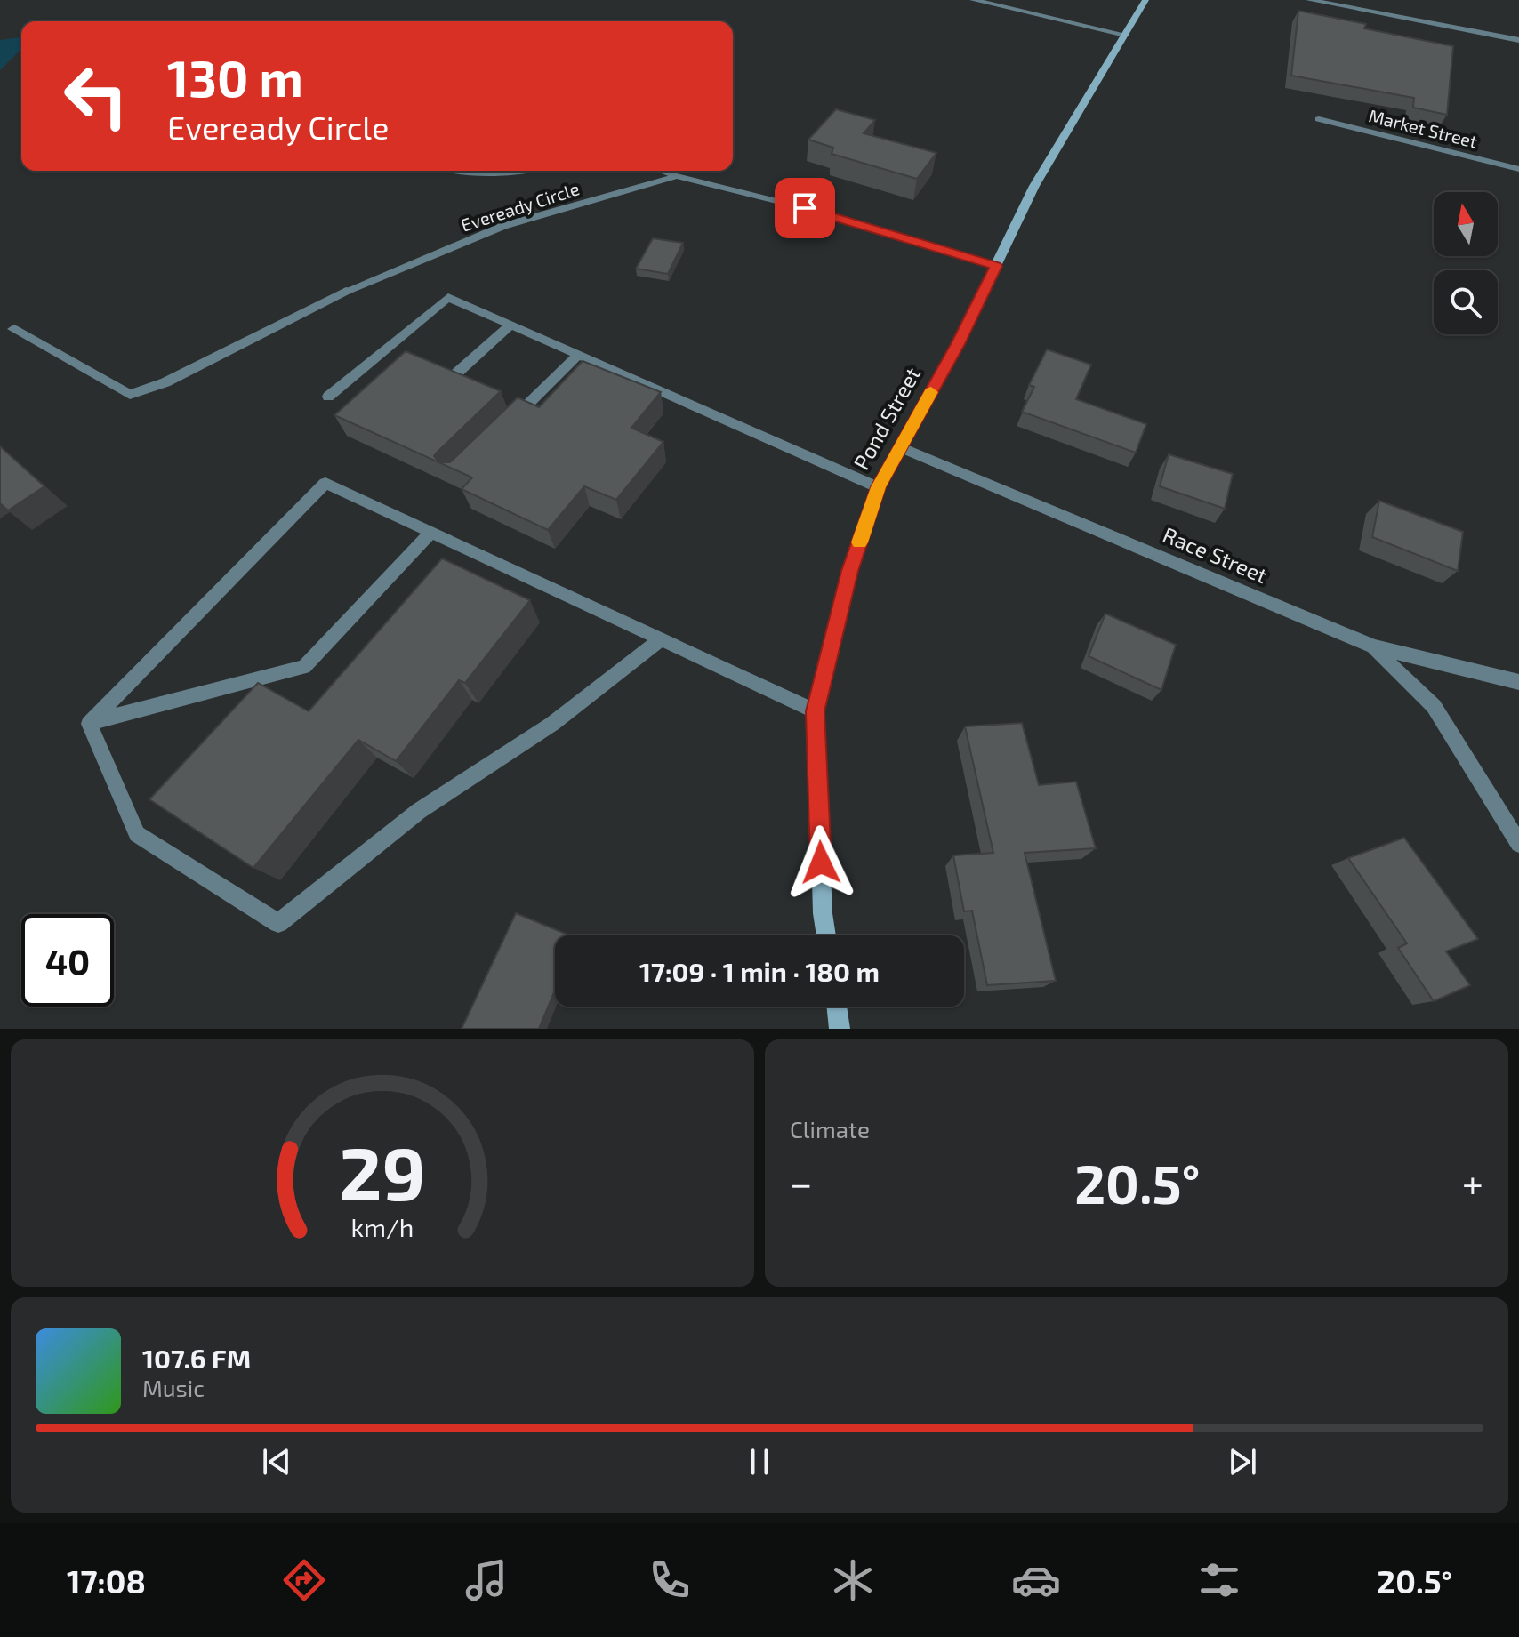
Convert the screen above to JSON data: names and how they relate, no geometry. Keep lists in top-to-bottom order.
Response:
{
  "streets": {
    "street": [
      "Market Street",
      "Eveready Circle",
      "Pond Street",
      "Race Street"
    ]
  },
  "crossings": [
    ["Pond Street", "Race Street"]
  ],
  "north": "top",
  "page": {
    "turn": ["130 m", "Eveready Circle"],
    "limit": "40",
    "trip": "17:09 · 1 min · 180 m",
    "tile": "Climate",
    "heat": ["−", "20.5°", "+"],
    "song": ["107.6 FM", "Music"],
    "tabs": ["17:08", "20.5°"],
    "gauge": ["29", "km/h"]
  }
}
